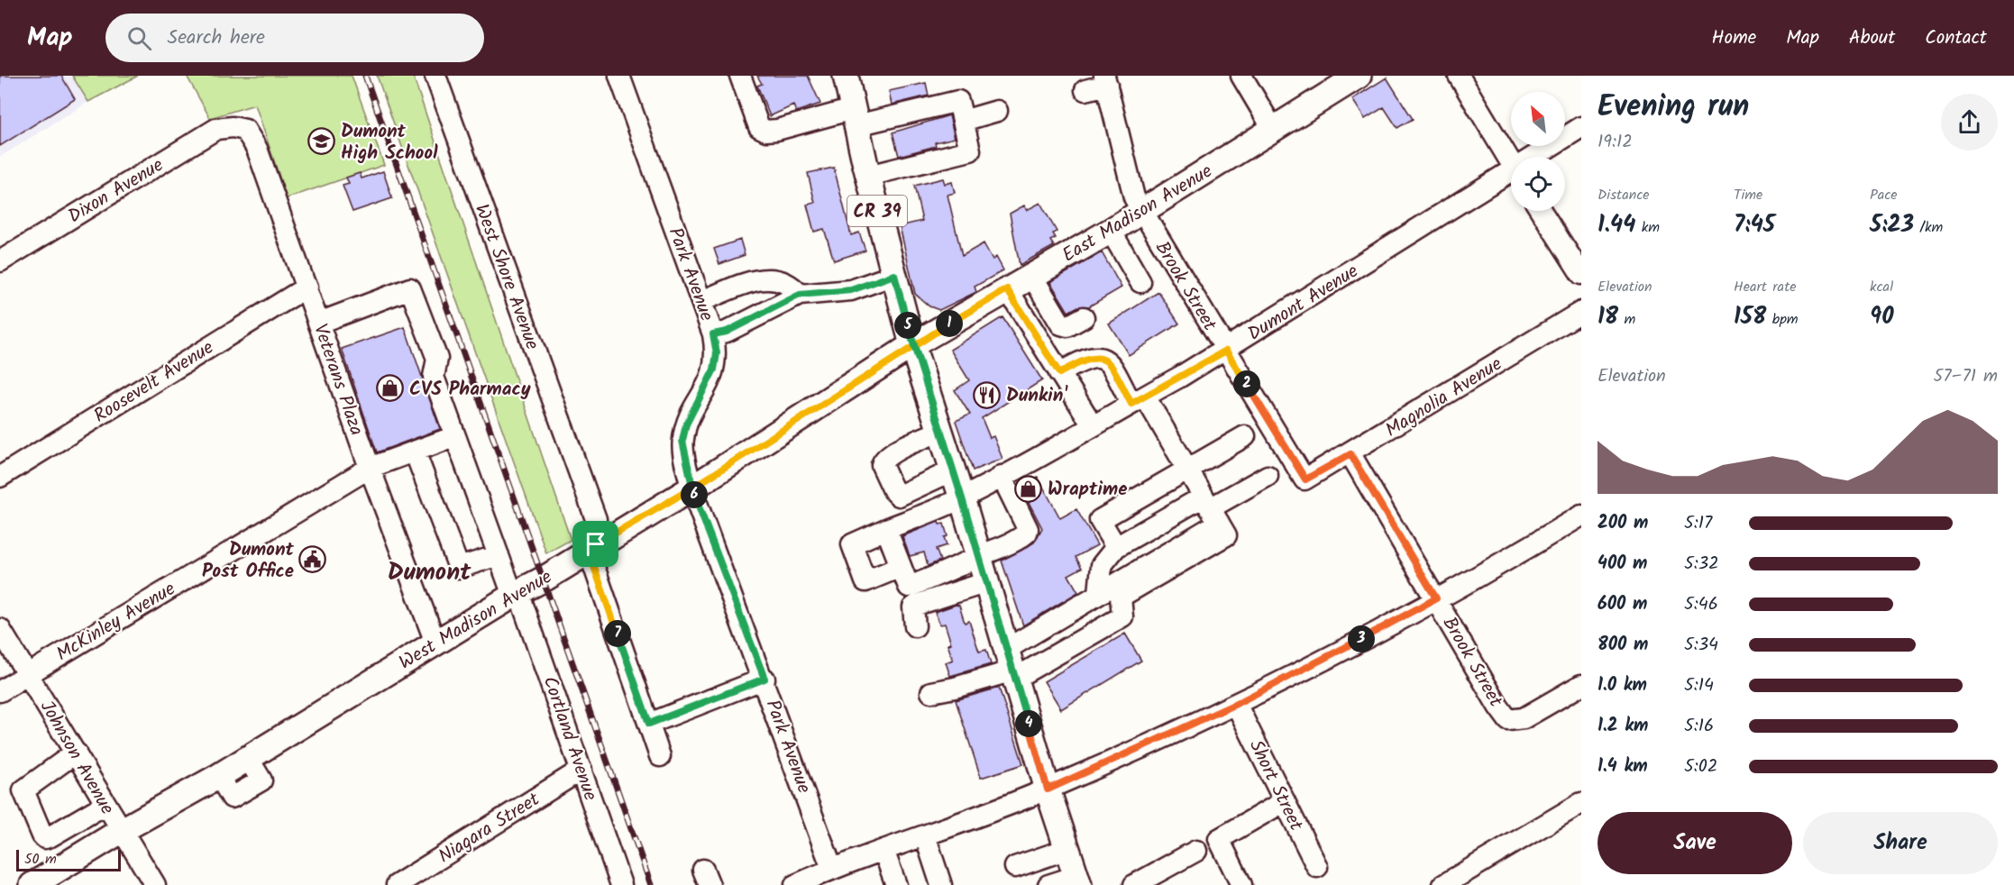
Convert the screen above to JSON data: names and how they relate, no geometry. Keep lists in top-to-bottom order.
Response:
{
  "streets": {
    "main road": ["CR 39", "East Madison Avenue", "West Madison Avenue"],
    "street": [
      "Dixon Avenue",
      "Park Avenue",
      "West Shore Avenue",
      "Brook Street",
      "Dumont Avenue",
      "Veterans Plaza",
      "Roosevelt Avenue",
      "Magnolia Avenue",
      "McKinley Avenue",
      "Cortland Avenue",
      "Johnson Avenue",
      "Short Street",
      "Niagara Street"
    ]
  },
  "crossings": [
    ["Dixon Avenue", "Veterans Plaza"],
    ["CR 39", "East Madison Avenue"],
    ["CR 39", "Dumont Avenue"],
    ["CR 39", "West Madison Avenue"],
    ["East Madison Avenue", "Brook Street"],
    ["East Madison Avenue", "West Madison Avenue"],
    ["Park Avenue", "West Madison Avenue"],
    ["West Shore Avenue", "West Madison Avenue"],
    ["Brook Street", "Dumont Avenue"],
    ["Brook Street", "Magnolia Avenue"],
    ["Veterans Plaza", "Roosevelt Avenue"],
    ["Veterans Plaza", "West Madison Avenue"],
    ["Veterans Plaza", "McKinley Avenue"],
    ["Veterans Plaza", "Cortland Avenue"],
    ["West Madison Avenue", "Cortland Avenue"],
    ["West Madison Avenue", "Johnson Avenue"],
    ["McKinley Avenue", "Cortland Avenue"],
    ["McKinley Avenue", "Johnson Avenue"],
    ["Cortland Avenue", "Niagara Street"]
  ],
  "districts": ["Dumont"],
  "places": {
    "school or university": ["Dumont High School"],
    "shop": ["CVS Pharmacy", "Wraptime"],
    "restaurant": ["Dunkin'"],
    "public building": ["Dumont Post Office"]
  },
  "scale_bar": "50 m",
  "north": "top left",
  "page": {
    "header": "Map",
    "search": "Search here",
    "nav": [
      "Home",
      "Map",
      "About",
      "Contact"
    ],
    "heading": ["Evening run", "19:12"],
    "stats": [
      ["Distance", "1.44 km"],
      ["Time", "7:45"],
      ["Pace", "5:23 /km"],
      ["Elevation", "18 m"],
      ["Heart rate", "158 bpm"],
      ["kcal", "90"]
    ],
    "pins": [
      "1",
      "5",
      "2",
      "6",
      "7",
      "3",
      "4"
    ],
    "chart": ["Elevation", "57–71 m"],
    "list": [
      {
        "name": "200 m",
        "note": "5:17"
      },
      {
        "name": "400 m",
        "note": "5:32"
      },
      {
        "name": "600 m",
        "note": "5:46"
      },
      {
        "name": "800 m",
        "note": "5:34"
      },
      {
        "name": "1.0 km",
        "note": "5:14"
      },
      {
        "name": "1.2 km",
        "note": "5:16"
      },
      {
        "name": "1.4 km",
        "note": "5:02"
      }
    ],
    "buttons": ["Save", "Share"],
    "scale": "50 m"
  }
}
